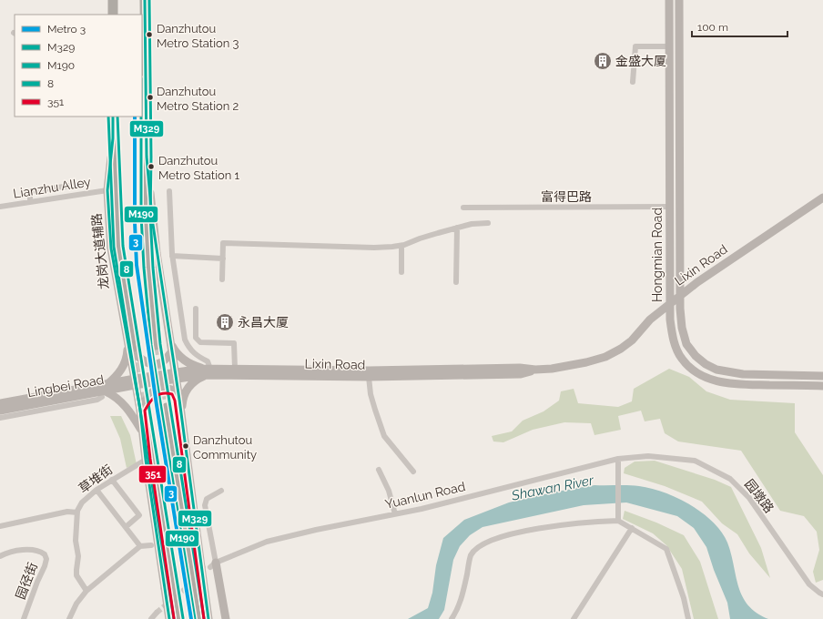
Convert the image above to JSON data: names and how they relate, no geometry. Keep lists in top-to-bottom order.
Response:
{
  "streets": {
    "main road": [
      "龙岗大道辅路",
      "Hongmian Road",
      "Lixin Road",
      "Lingbei Road"
    ],
    "street": [
      "Lianzhu Alley",
      "富得巴路",
      "草堆街",
      "Yuanlun Road",
      "园径街"
    ]
  },
  "crossings": [
    ["Lianzhu Alley", "龙岗大道辅路"],
    ["富得巴路", "Hongmian Road"],
    ["龙岗大道辅路", "Lixin Road"],
    ["龙岗大道辅路", "Lingbei Road"],
    ["龙岗大道辅路", "草堆街"],
    ["Hongmian Road", "Lixin Road"],
    ["Lixin Road", "Lingbei Road"]
  ],
  "water": ["Shawan River"],
  "places": {
    "other": [
      "Danzhutou Metro Station 3",
      "Danzhutou Metro Station 2",
      "Danzhutou Metro Station 1",
      "Danzhutou Community"
    ],
    "building": ["金盛大厦", "永昌大厦"]
  },
  "lines": [
    "transit line M329",
    "transit line 8",
    "metro line 3",
    "transit line M190",
    "transit line 351"
  ],
  "legend": [
    "Metro 3",
    "M329",
    "M190",
    "8",
    "351"
  ],
  "scale_bar": "100 m"
}
